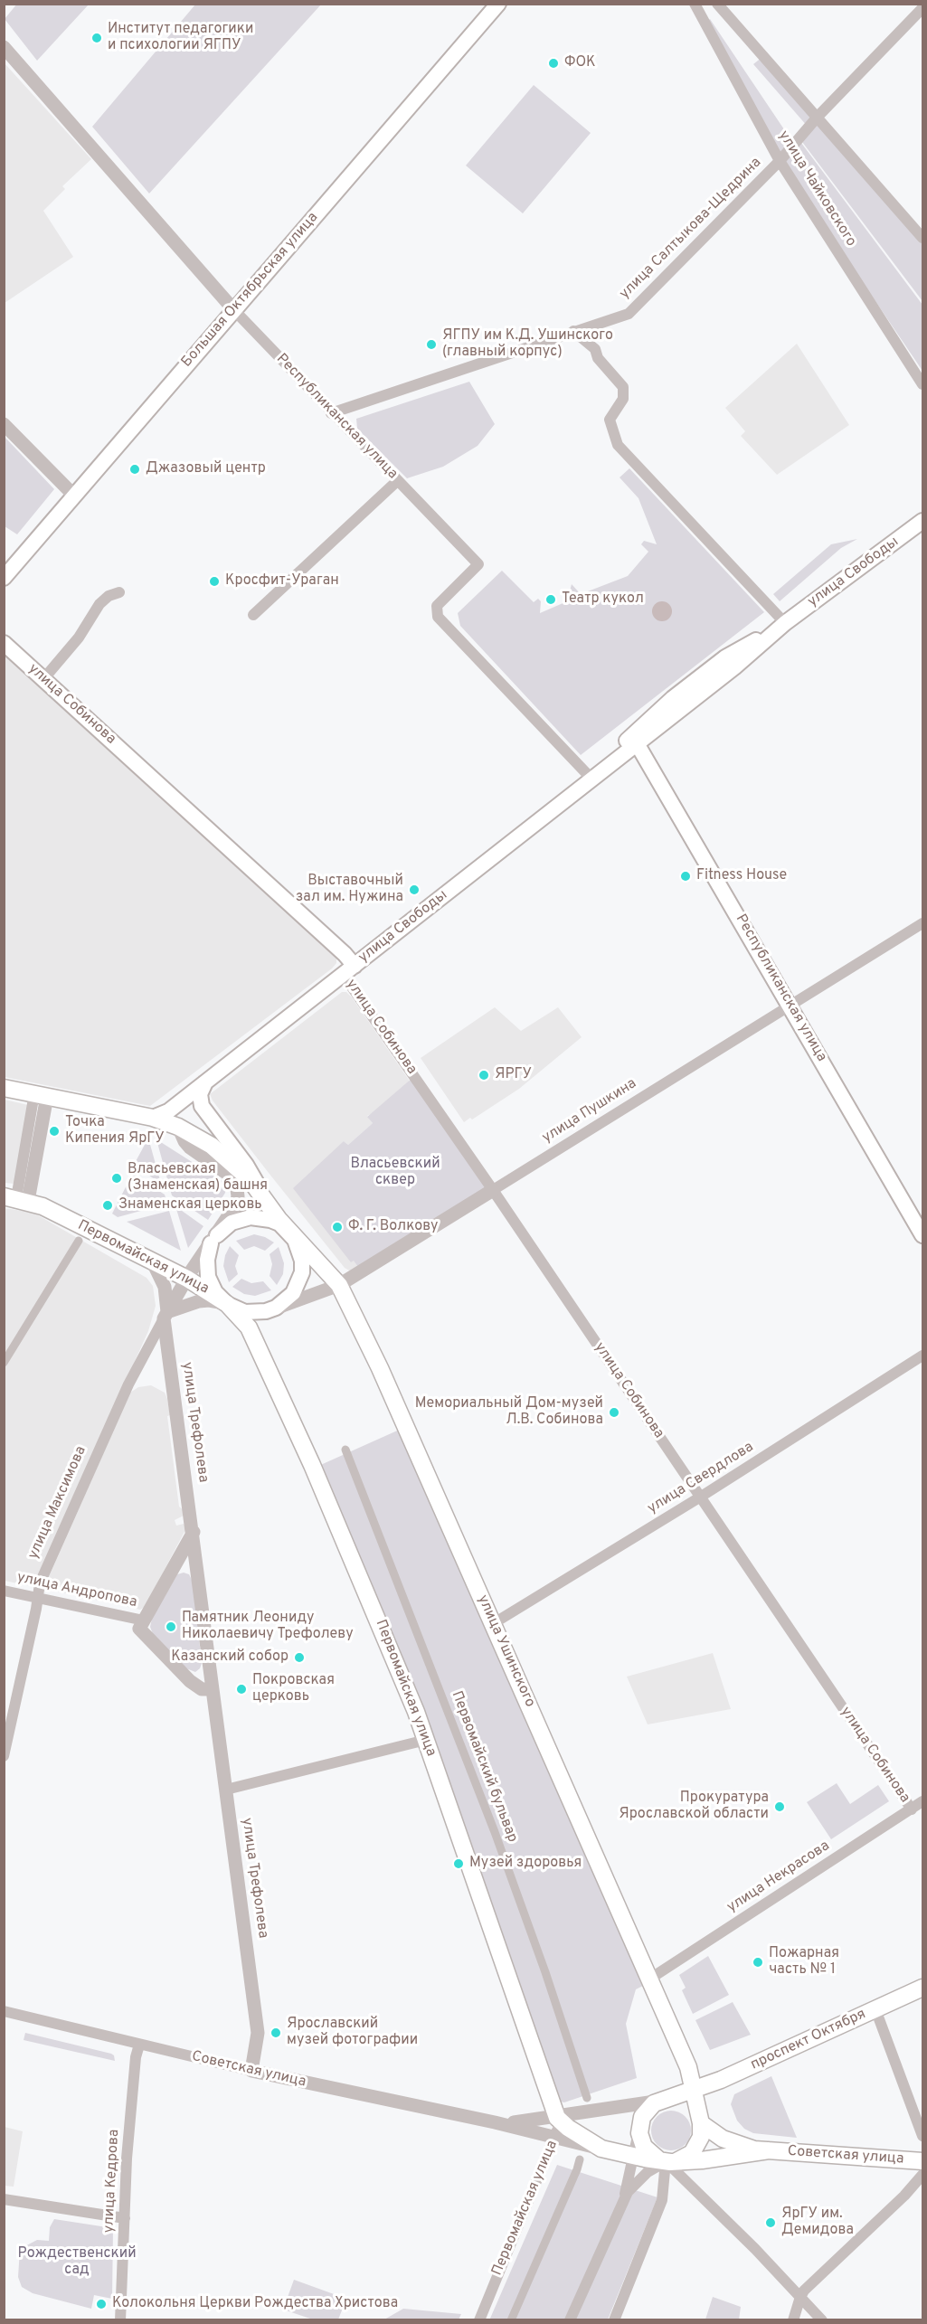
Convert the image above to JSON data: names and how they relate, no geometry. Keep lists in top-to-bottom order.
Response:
{
  "streets": {
    "main road": [
      "Большая Октябрьская улица",
      "Республиканская улица",
      "улица Свободы",
      "улица Собинова",
      "Первомайская улица",
      "улица Ушинского",
      "проспект Октября",
      "Советская улица"
    ],
    "street": [
      "улица Чайковского",
      "улица Салтыкова-Щедрина",
      "улица Пушкина",
      "улица Трефолева",
      "улица Свердлова",
      "улица Максимова",
      "улица Андропова",
      "Первомайский бульвар",
      "улица Некрасова",
      "улица Кедрова"
    ]
  },
  "crossings": [
    ["улица Чайковского", "улица Салтыкова-Щедрина"],
    ["улица Салтыкова-Щедрина", "Республиканская улица"],
    ["Большая Октябрьская улица", "Республиканская улица"],
    ["Республиканская улица", "улица Свободы"],
    ["Республиканская улица", "улица Пушкина"],
    ["улица Свободы", "улица Собинова"],
    ["улица Свободы", "улица Максимова"],
    ["улица Свободы", "улица Ушинского"],
    ["улица Собинова", "улица Пушкина"],
    ["улица Собинова", "улица Свердлова"],
    ["улица Собинова", "улица Некрасова"],
    ["улица Пушкина", "Первомайская улица"],
    ["улица Пушкина", "улица Максимова"],
    ["улица Пушкина", "улица Ушинского"],
    ["Первомайская улица", "улица Трефолева"],
    ["Первомайская улица", "улица Максимова"],
    ["Первомайская улица", "улица Ушинского"],
    ["Первомайская улица", "Советская улица"],
    ["улица Трефолева", "улица Максимова"],
    ["улица Трефолева", "Советская улица"],
    ["улица Свердлова", "улица Ушинского"],
    ["улица Максимова", "улица Андропова"],
    ["улица Максимова", "улица Ушинского"],
    ["улица Ушинского", "улица Некрасова"],
    ["улица Ушинского", "проспект Октября"],
    ["улица Ушинского", "Советская улица"],
    ["проспект Октября", "Советская улица"],
    ["Советская улица", "улица Кедрова"]
  ],
  "parks": ["Власьевский сквер", "Рождественский сад"],
  "places": [
    "Институт педагогики и психологии ЯГПУ",
    "ФОК",
    "ЯГПУ им К.Д. Ушинского (главный корпус)",
    "Джазовый центр",
    "Кросфит-Ураган",
    "Театр кукол",
    "Fitness House",
    "Выставочный зал им. Нужина",
    "ЯРГУ",
    "Точка Кипения ЯрГУ",
    "Власьевская (Знаменская) башня",
    "Знаменская церковь",
    "Ф. Г. Волкову",
    "Мемориальный Дом-музей Л.В. Собинова",
    "Памятник Леониду Николаевичу Трефолеву",
    "Казанский собор",
    "Покровская церковь",
    "Прокуратура Ярославской области",
    "Музей здоровья",
    "Пожарная часть № 1",
    "Ярославский музей фотографии",
    "ЯрГУ им. Демидова",
    "Колокольня Церкви Рождества Христова"
  ]
}
